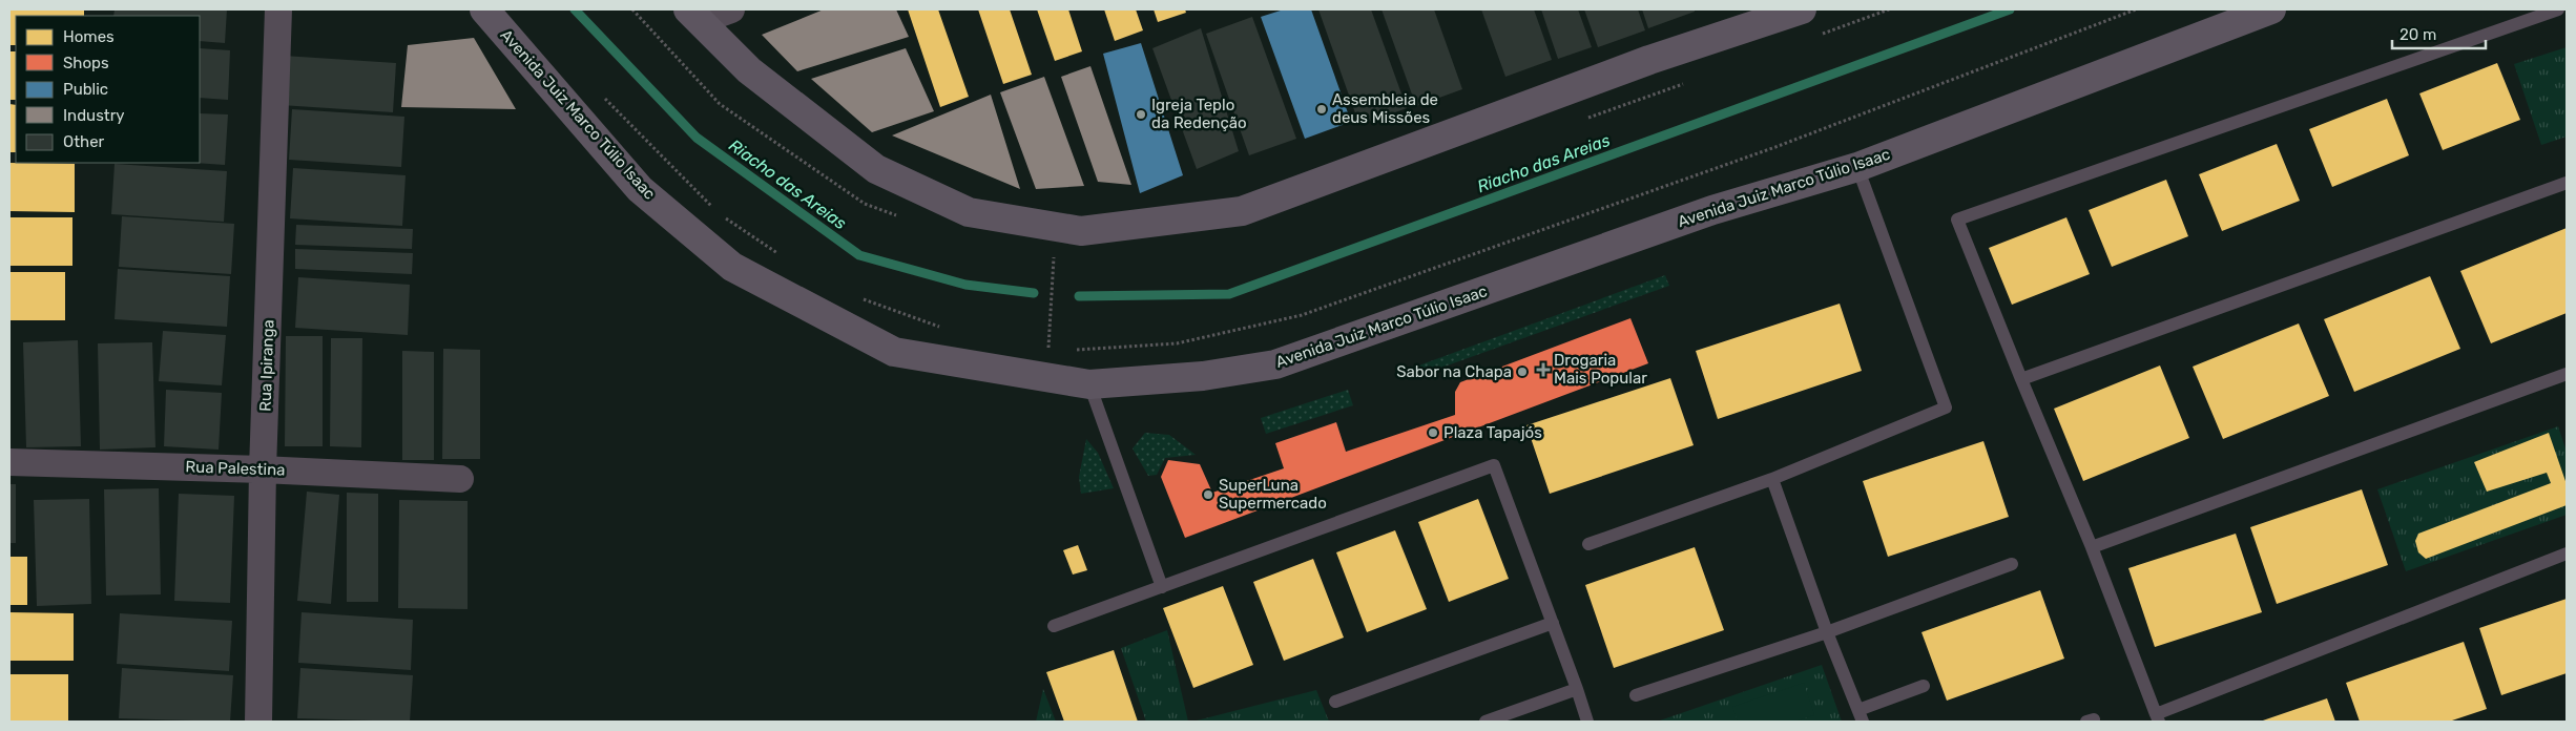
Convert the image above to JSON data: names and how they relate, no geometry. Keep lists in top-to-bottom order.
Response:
{
  "streets": {
    "main road": ["Avenida Juiz Marco Túlio Isaac"],
    "street": ["Rua Ipiranga", "Rua Palestina"]
  },
  "crossings": [
    ["Rua Ipiranga", "Rua Palestina"]
  ],
  "water": ["Riacho das Areias"],
  "places": {
    "other": [
      "Assembleia de deus Missões",
      "Igreja Teplo da Redenção",
      "Sabor na Chapa",
      "Plaza Tapajós",
      "SuperLuna Supermercado"
    ],
    "health": ["Drogaria Mais Popular"]
  },
  "legend": [
    "Homes",
    "Shops",
    "Public",
    "Industry",
    "Other"
  ],
  "scale_bar": "20 m"
}
